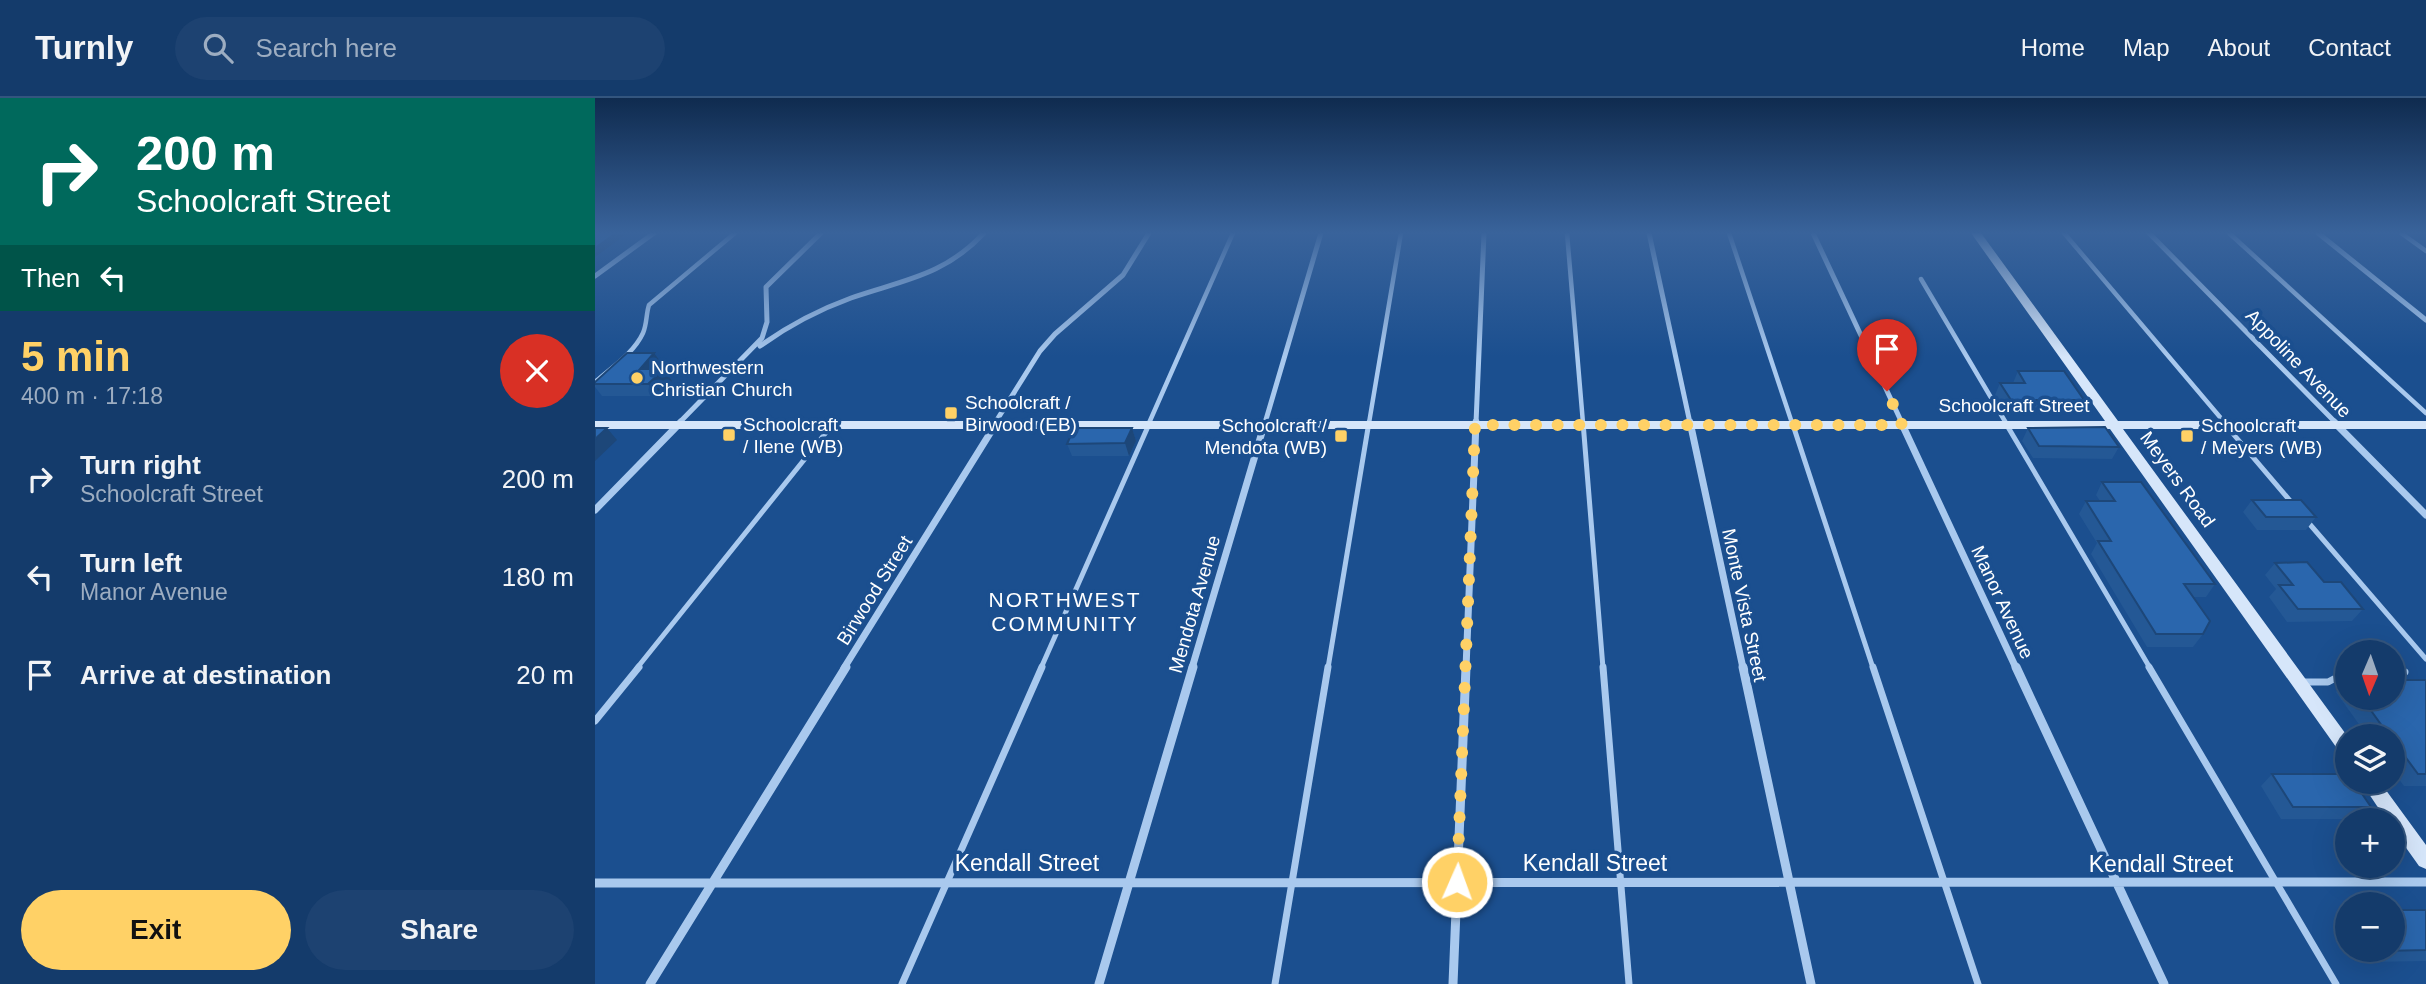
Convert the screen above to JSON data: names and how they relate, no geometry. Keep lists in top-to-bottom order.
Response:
{
  "streets": {
    "street": [
      "Appoline Avenue",
      "Schoolcraft Street",
      "Meyers Road",
      "Birwood Street",
      "Manor Avenue",
      "Mendota Avenue",
      "Monte Vista Street",
      "Kendall Street"
    ]
  },
  "crossings": [
    ["Appoline Avenue", "Schoolcraft Street"],
    ["Schoolcraft Street", "Meyers Road"],
    ["Schoolcraft Street", "Birwood Street"],
    ["Schoolcraft Street", "Manor Avenue"],
    ["Schoolcraft Street", "Mendota Avenue"],
    ["Schoolcraft Street", "Monte Vista Street"],
    ["Birwood Street", "Kendall Street"],
    ["Manor Avenue", "Kendall Street"],
    ["Mendota Avenue", "Kendall Street"],
    ["Monte Vista Street", "Kendall Street"]
  ],
  "districts": ["NORTHWEST COMMUNITY"],
  "places": {
    "other": ["Northwestern Christian Church"],
    "transit": [
      "Schoolcraft / Birwood (EB)",
      "Schoolcraft / Ilene (WB)",
      "Schoolcraft / Mendota (WB)",
      "Schoolcraft / Meyers (WB)"
    ]
  },
  "north": "bottom",
  "page": {
    "header": "Turnly",
    "search": "Search here",
    "nav": [
      "Home",
      "Map",
      "About",
      "Contact"
    ],
    "turn": ["200 m", "Schoolcraft Street"],
    "then": "Then",
    "heading": ["5 min", "400 m · 17:18"],
    "list": [
      {
        "name": "Turn right",
        "note": "Schoolcraft Street",
        "value": "200 m"
      },
      {
        "name": "Turn left",
        "note": "Manor Avenue",
        "value": "180 m"
      },
      {
        "name": "Arrive at destination",
        "value": "20 m"
      }
    ],
    "map_buttons": ["+", "−"],
    "buttons": ["Exit", "Share"]
  }
}
